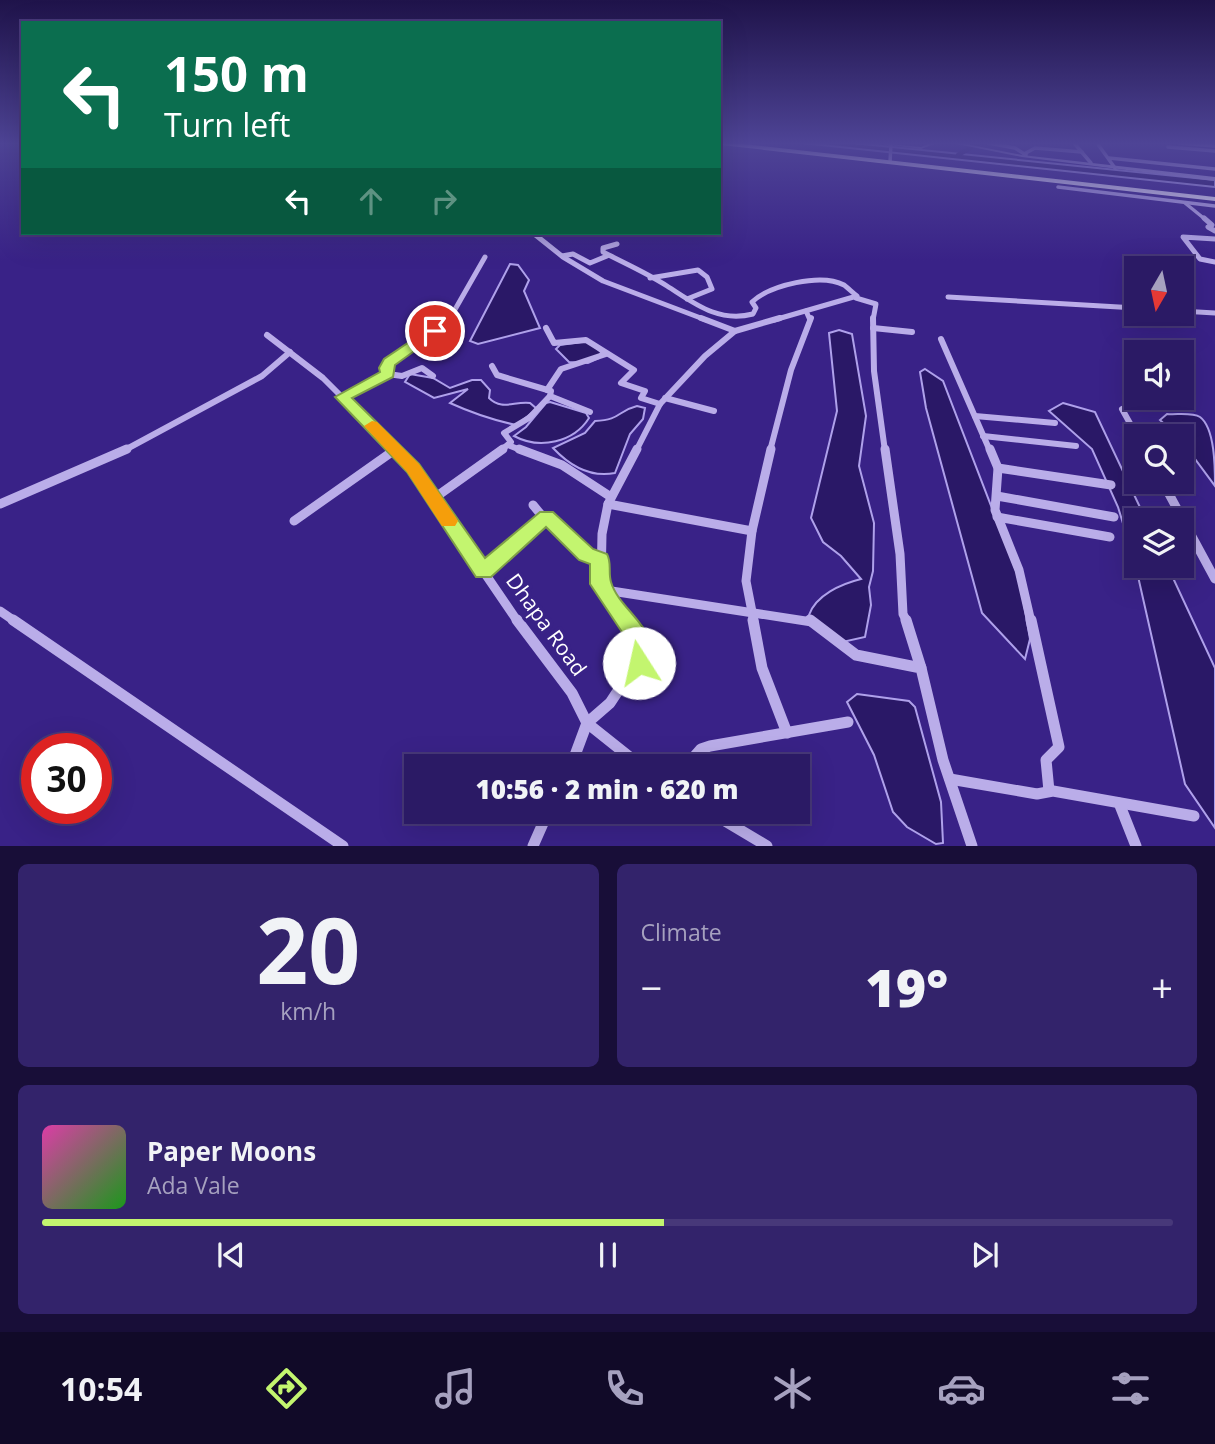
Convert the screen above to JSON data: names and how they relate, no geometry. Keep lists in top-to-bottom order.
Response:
{
  "streets": {
    "street": ["Dhapa Road"]
  },
  "north": "bottom",
  "page": {
    "turn": ["150 m", "Turn left"],
    "limit": "30",
    "trip": "10:56 · 2 min · 620 m",
    "tile": [
      ["20", "km/h"],
      "Climate"
    ],
    "heat": ["−", "19°", "+"],
    "song": ["Paper Moons", "Ada Vale"],
    "tabs": "10:54"
  }
}
